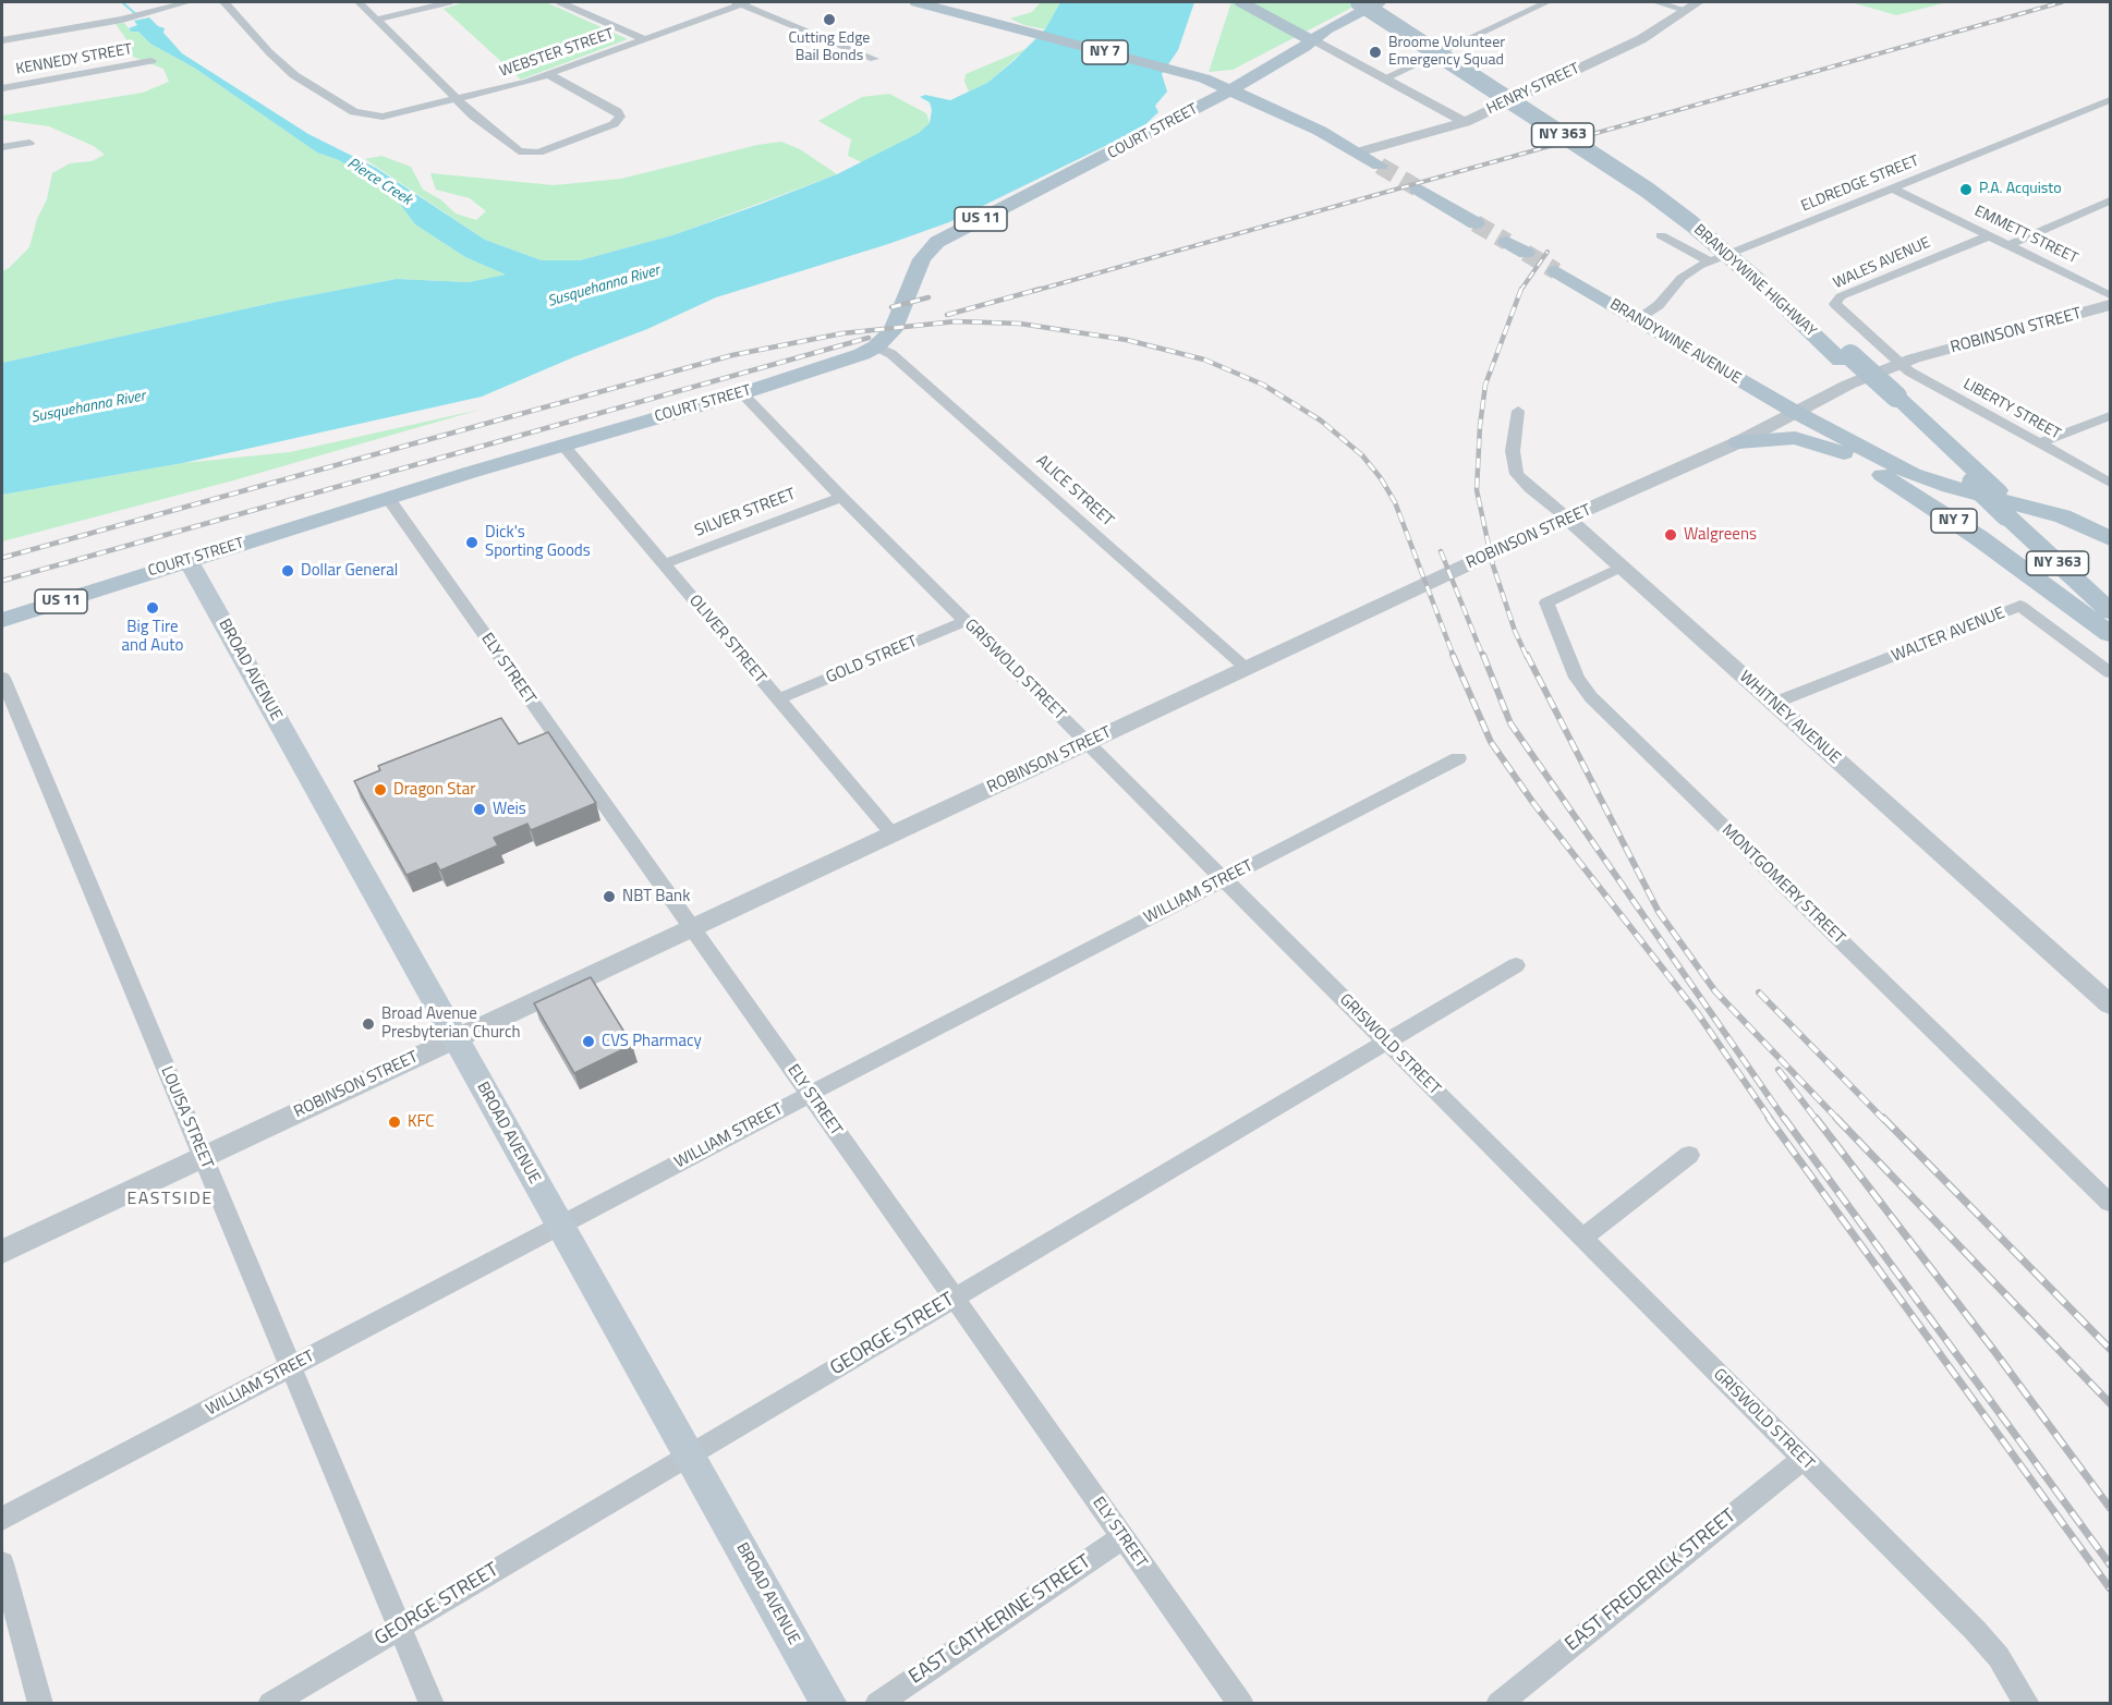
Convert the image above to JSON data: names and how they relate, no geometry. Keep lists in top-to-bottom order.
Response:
{
  "streets": {
    "main road": [
      "NY 7",
      "COURT STREET",
      "NY 363",
      "US 11",
      "BRANDYWINE HIGHWAY",
      "BRANDYWINE AVENUE",
      "BROAD AVENUE"
    ],
    "street": [
      "WEBSTER STREET",
      "KENNEDY STREET",
      "HENRY STREET",
      "ELDREDGE STREET",
      "EMMETT STREET",
      "WALES AVENUE",
      "ROBINSON STREET",
      "LIBERTY STREET",
      "ALICE STREET",
      "SILVER STREET",
      "WALTER AVENUE",
      "OLIVER STREET",
      "GOLD STREET",
      "ELY STREET",
      "GRISWOLD STREET",
      "WHITNEY AVENUE",
      "MONTGOMERY STREET",
      "WILLIAM STREET",
      "LOUISA STREET",
      "GEORGE STREET",
      "EAST FREDERICK STREET",
      "EAST CATHERINE STREET"
    ]
  },
  "crossings": [
    ["NY 7", "HENRY STREET"],
    ["NY 7", "COURT STREET"],
    ["NY 7", "ROBINSON STREET"],
    ["NY 7", "BRANDYWINE AVENUE"],
    ["COURT STREET", "ALICE STREET"],
    ["COURT STREET", "OLIVER STREET"],
    ["COURT STREET", "ELY STREET"],
    ["COURT STREET", "BROAD AVENUE"],
    ["COURT STREET", "GRISWOLD STREET"],
    ["ELDREDGE STREET", "EMMETT STREET"],
    ["ELDREDGE STREET", "BRANDYWINE AVENUE"],
    ["EMMETT STREET", "WALES AVENUE"],
    ["WALES AVENUE", "ROBINSON STREET"],
    ["WALES AVENUE", "LIBERTY STREET"],
    ["ROBINSON STREET", "BRANDYWINE AVENUE"],
    ["ROBINSON STREET", "LIBERTY STREET"],
    ["ROBINSON STREET", "ALICE STREET"],
    ["ROBINSON STREET", "OLIVER STREET"],
    ["ROBINSON STREET", "ELY STREET"],
    ["ROBINSON STREET", "BROAD AVENUE"],
    ["ROBINSON STREET", "GRISWOLD STREET"],
    ["ROBINSON STREET", "WHITNEY AVENUE"],
    ["ROBINSON STREET", "LOUISA STREET"],
    ["SILVER STREET", "OLIVER STREET"],
    ["SILVER STREET", "GRISWOLD STREET"],
    ["WALTER AVENUE", "WHITNEY AVENUE"],
    ["OLIVER STREET", "GOLD STREET"],
    ["GOLD STREET", "GRISWOLD STREET"],
    ["ELY STREET", "WILLIAM STREET"],
    ["ELY STREET", "GEORGE STREET"],
    ["ELY STREET", "EAST CATHERINE STREET"],
    ["BROAD AVENUE", "WILLIAM STREET"],
    ["BROAD AVENUE", "GEORGE STREET"],
    ["GRISWOLD STREET", "WILLIAM STREET"],
    ["GRISWOLD STREET", "GEORGE STREET"],
    ["GRISWOLD STREET", "EAST FREDERICK STREET"],
    ["WHITNEY AVENUE", "MONTGOMERY STREET"],
    ["WILLIAM STREET", "LOUISA STREET"],
    ["LOUISA STREET", "GEORGE STREET"]
  ],
  "districts": ["EASTSIDE"],
  "water": ["Pierce Creek", "Susquehanna River"],
  "places": [
    "Cutting Edge Bail Bonds",
    "Broome Volunteer Emergency Squad",
    "P.A. Acquisto",
    "Walgreens",
    "Dick's Sporting Goods",
    "Dollar General",
    "Big Tire and Auto",
    "Dragon Star",
    "Weis",
    "NBT Bank",
    "Broad Avenue Presbyterian Church",
    "CVS Pharmacy",
    "KFC"
  ]
}
